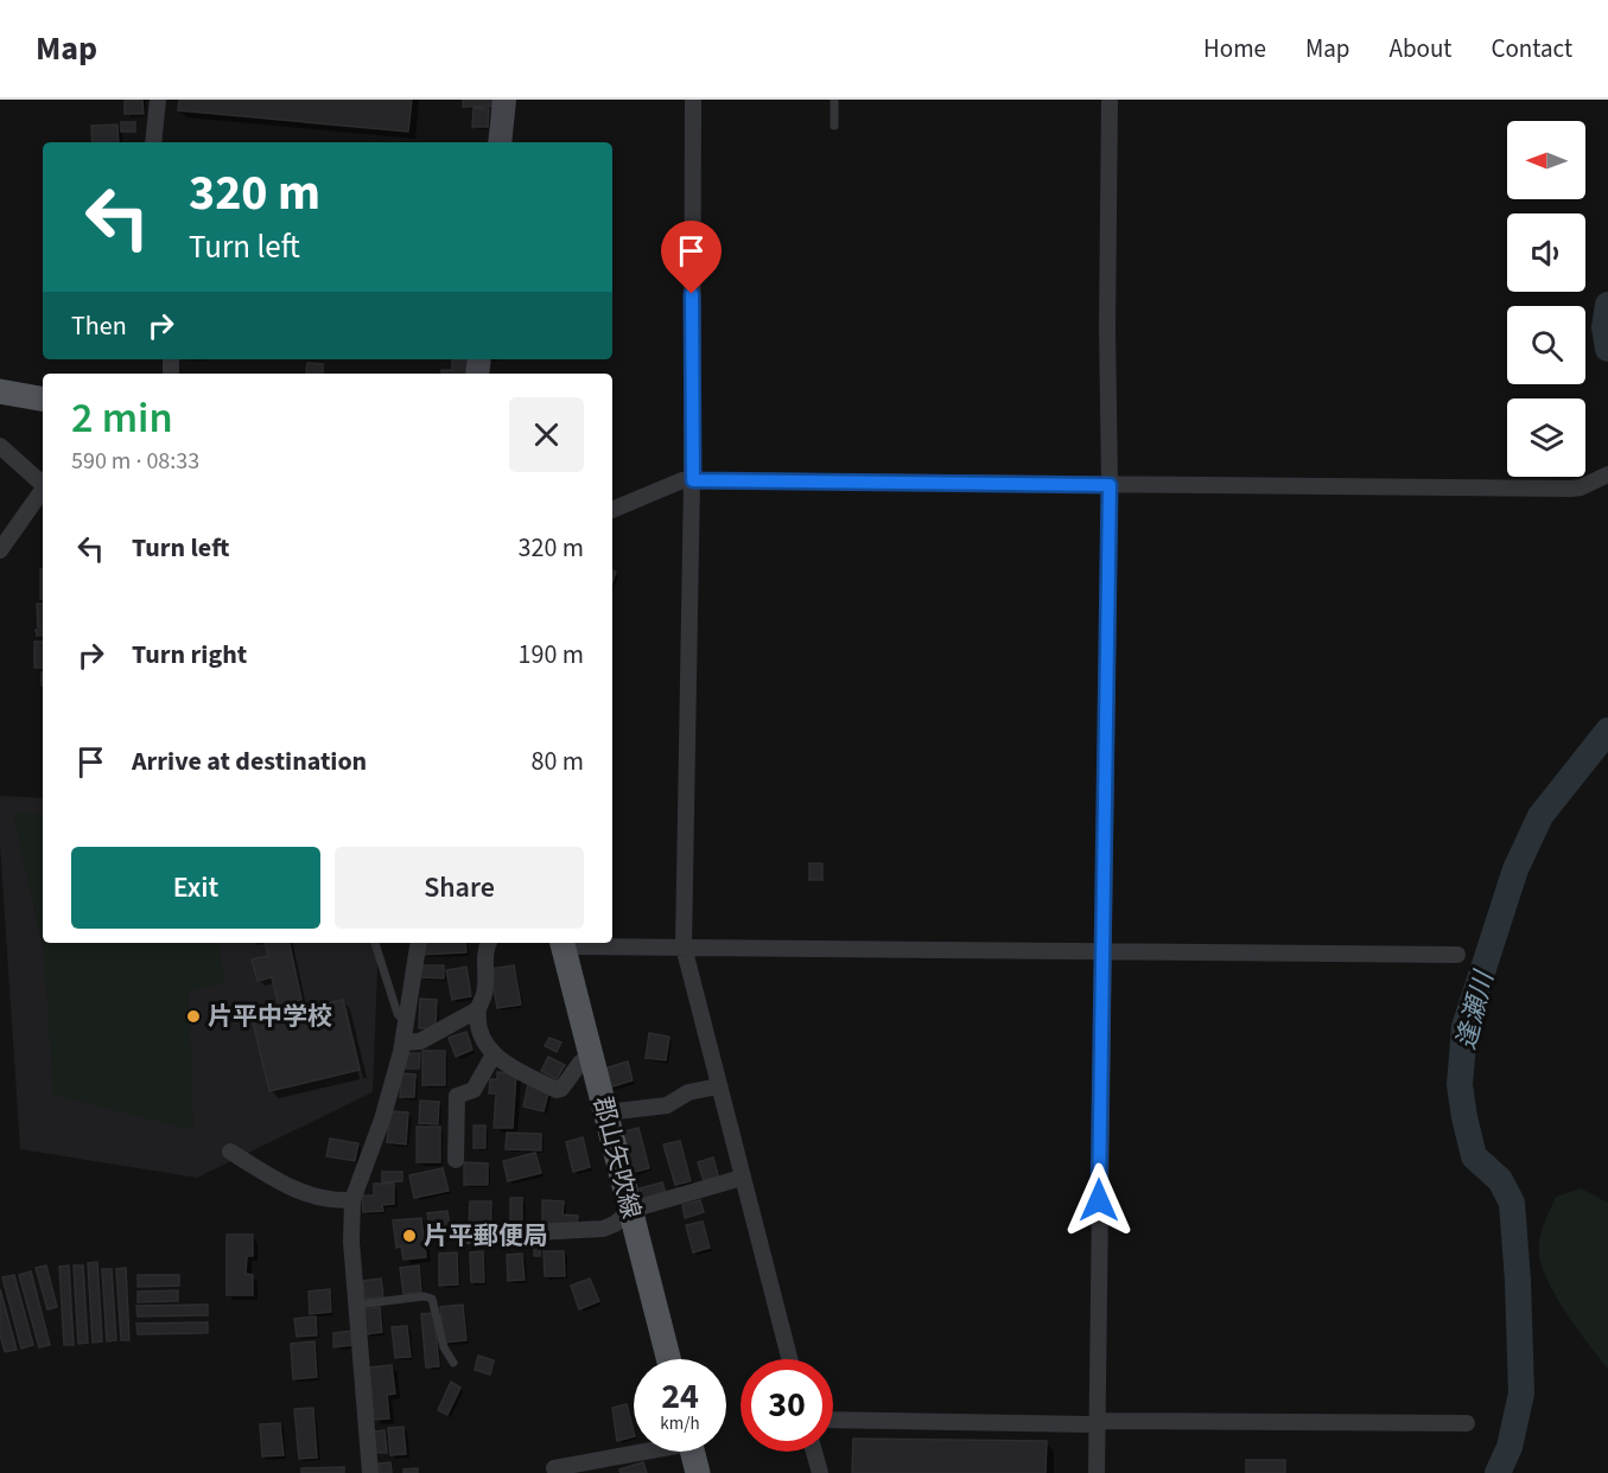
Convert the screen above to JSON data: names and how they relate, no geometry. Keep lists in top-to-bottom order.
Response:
{
  "streets": {
    "main road": ["郡山矢吹線"]
  },
  "water": ["逢瀬川"],
  "places": ["片平中学校", "片平郵便局"],
  "north": "left",
  "page": {
    "header": "Map",
    "nav": [
      "Home",
      "Map",
      "About",
      "Contact"
    ],
    "turn": ["320 m", "Turn left"],
    "then": "Then",
    "heading": ["2 min", "590 m · 08:33"],
    "list": [
      {
        "name": "Turn left",
        "value": "320 m"
      },
      {
        "name": "Turn right",
        "value": "190 m"
      },
      {
        "name": "Arrive at destination",
        "value": "80 m"
      }
    ],
    "buttons": ["Exit", "Share"],
    "speed": "24 km/h",
    "limit": "30"
  }
}
